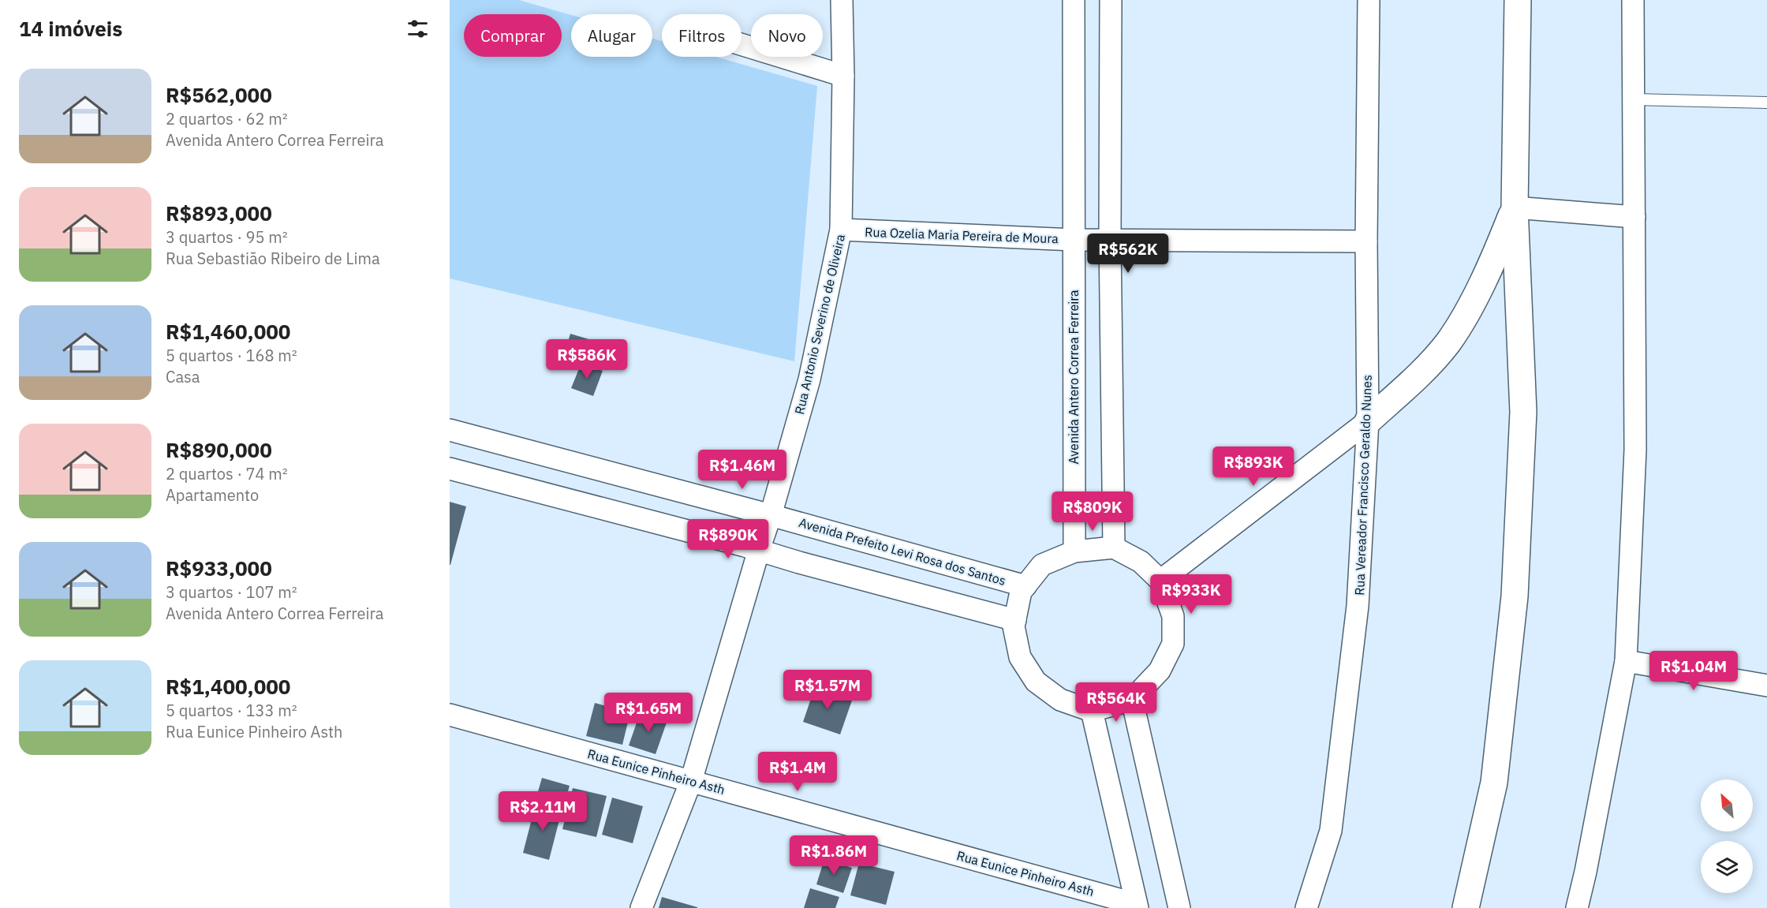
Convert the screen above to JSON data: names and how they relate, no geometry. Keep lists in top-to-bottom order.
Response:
{
  "streets": {
    "street": [
      "Rua Ozelia Maria Pereira de Moura",
      "Rua Antonio Severino de Oliveira",
      "Avenida Antero Correa Ferreira",
      "Rua Vereador Francisco Geraldo Nunes",
      "Avenida Prefeito Levi Rosa dos Santos",
      "Rua Eunice Pinheiro Asth"
    ]
  },
  "crossings": [
    ["Rua Ozelia Maria Pereira de Moura", "Rua Antonio Severino de Oliveira"],
    ["Rua Ozelia Maria Pereira de Moura", "Avenida Antero Correa Ferreira"],
    ["Rua Ozelia Maria Pereira de Moura", "Rua Vereador Francisco Geraldo Nunes"],
    ["Rua Antonio Severino de Oliveira", "Avenida Prefeito Levi Rosa dos Santos"],
    ["Rua Antonio Severino de Oliveira", "Rua Eunice Pinheiro Asth"],
    ["Avenida Antero Correa Ferreira", "Avenida Prefeito Levi Rosa dos Santos"]
  ],
  "north": "top left",
  "page": {
    "heading": "14 imóveis",
    "chip": [
      "Comprar",
      "Alugar",
      "Filtros",
      "Novo"
    ],
    "list": [
      {
        "name": "R$562,000",
        "note": "2 quartos · 62 m² · Avenida Antero Correa Ferreira"
      },
      {
        "name": "R$893,000",
        "note": "3 quartos · 95 m² · Rua Sebastião Ribeiro de Lima"
      },
      {
        "name": "R$1,460,000",
        "note": "5 quartos · 168 m² · Casa"
      },
      {
        "name": "R$890,000",
        "note": "2 quartos · 74 m² · Apartamento"
      },
      {
        "name": "R$933,000",
        "note": "3 quartos · 107 m² · Avenida Antero Correa Ferreira"
      },
      {
        "name": "R$1,400,000",
        "note": "5 quartos · 133 m² · Rua Eunice Pinheiro Asth"
      }
    ],
    "price": [
      "R$562K",
      "R$586K",
      "R$893K",
      "R$1.46M",
      "R$809K",
      "R$890K",
      "R$933K",
      "R$1.04M",
      "R$1.57M",
      "R$564K",
      "R$1.65M",
      "R$1.4M",
      "R$2.11M",
      "R$1.86M"
    ]
  }
}
